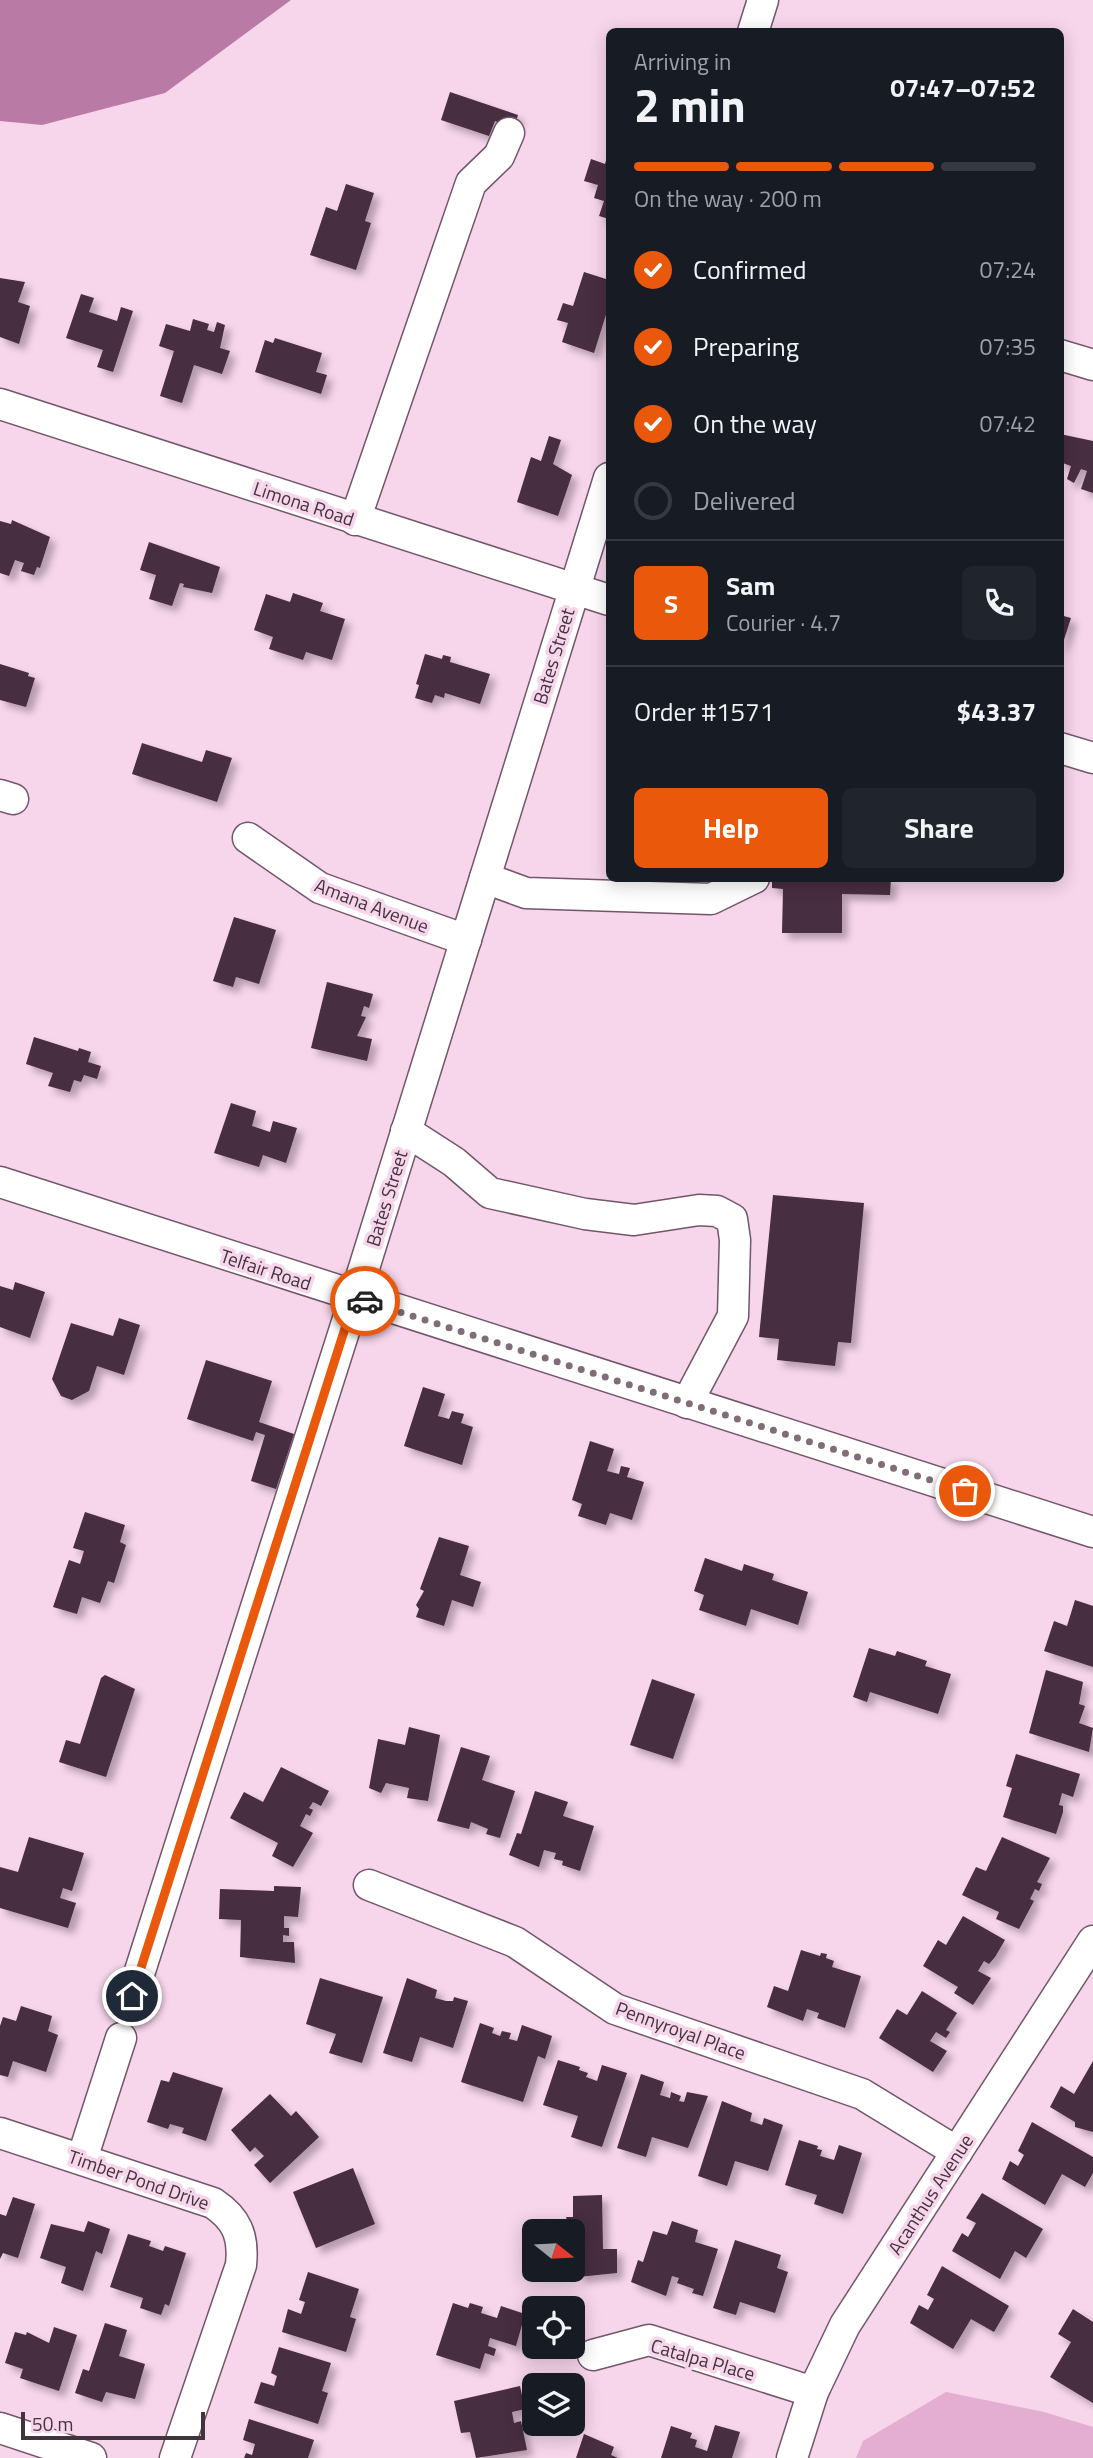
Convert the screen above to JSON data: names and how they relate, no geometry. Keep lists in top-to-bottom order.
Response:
{
  "streets": {
    "street": [
      "Limona Road",
      "Bates Street",
      "Amana Avenue",
      "Telfair Road",
      "Pennyroyal Place",
      "Timber Pond Drive",
      "Acanthus Avenue",
      "Catalpa Place"
    ]
  },
  "crossings": [
    ["Limona Road", "Bates Street"],
    ["Bates Street", "Amana Avenue"],
    ["Bates Street", "Telfair Road"],
    ["Pennyroyal Place", "Acanthus Avenue"],
    ["Acanthus Avenue", "Catalpa Place"]
  ],
  "scale_bar": "50 m",
  "north": "right",
  "page": {
    "heading": ["2 min", "Arriving in", "07:47–07:52"],
    "panel": [
      "Sam",
      "Courier · 4.7",
      "Order #1571",
      "$43.37"
    ],
    "bar": "On the way · 200 m",
    "list": [
      ["Confirmed", "07:24"],
      ["Preparing", "07:35"],
      ["On the way", "07:42"],
      "Delivered"
    ],
    "round": "S",
    "buttons": ["Help", "Share"],
    "scale": "50 m"
  }
}
